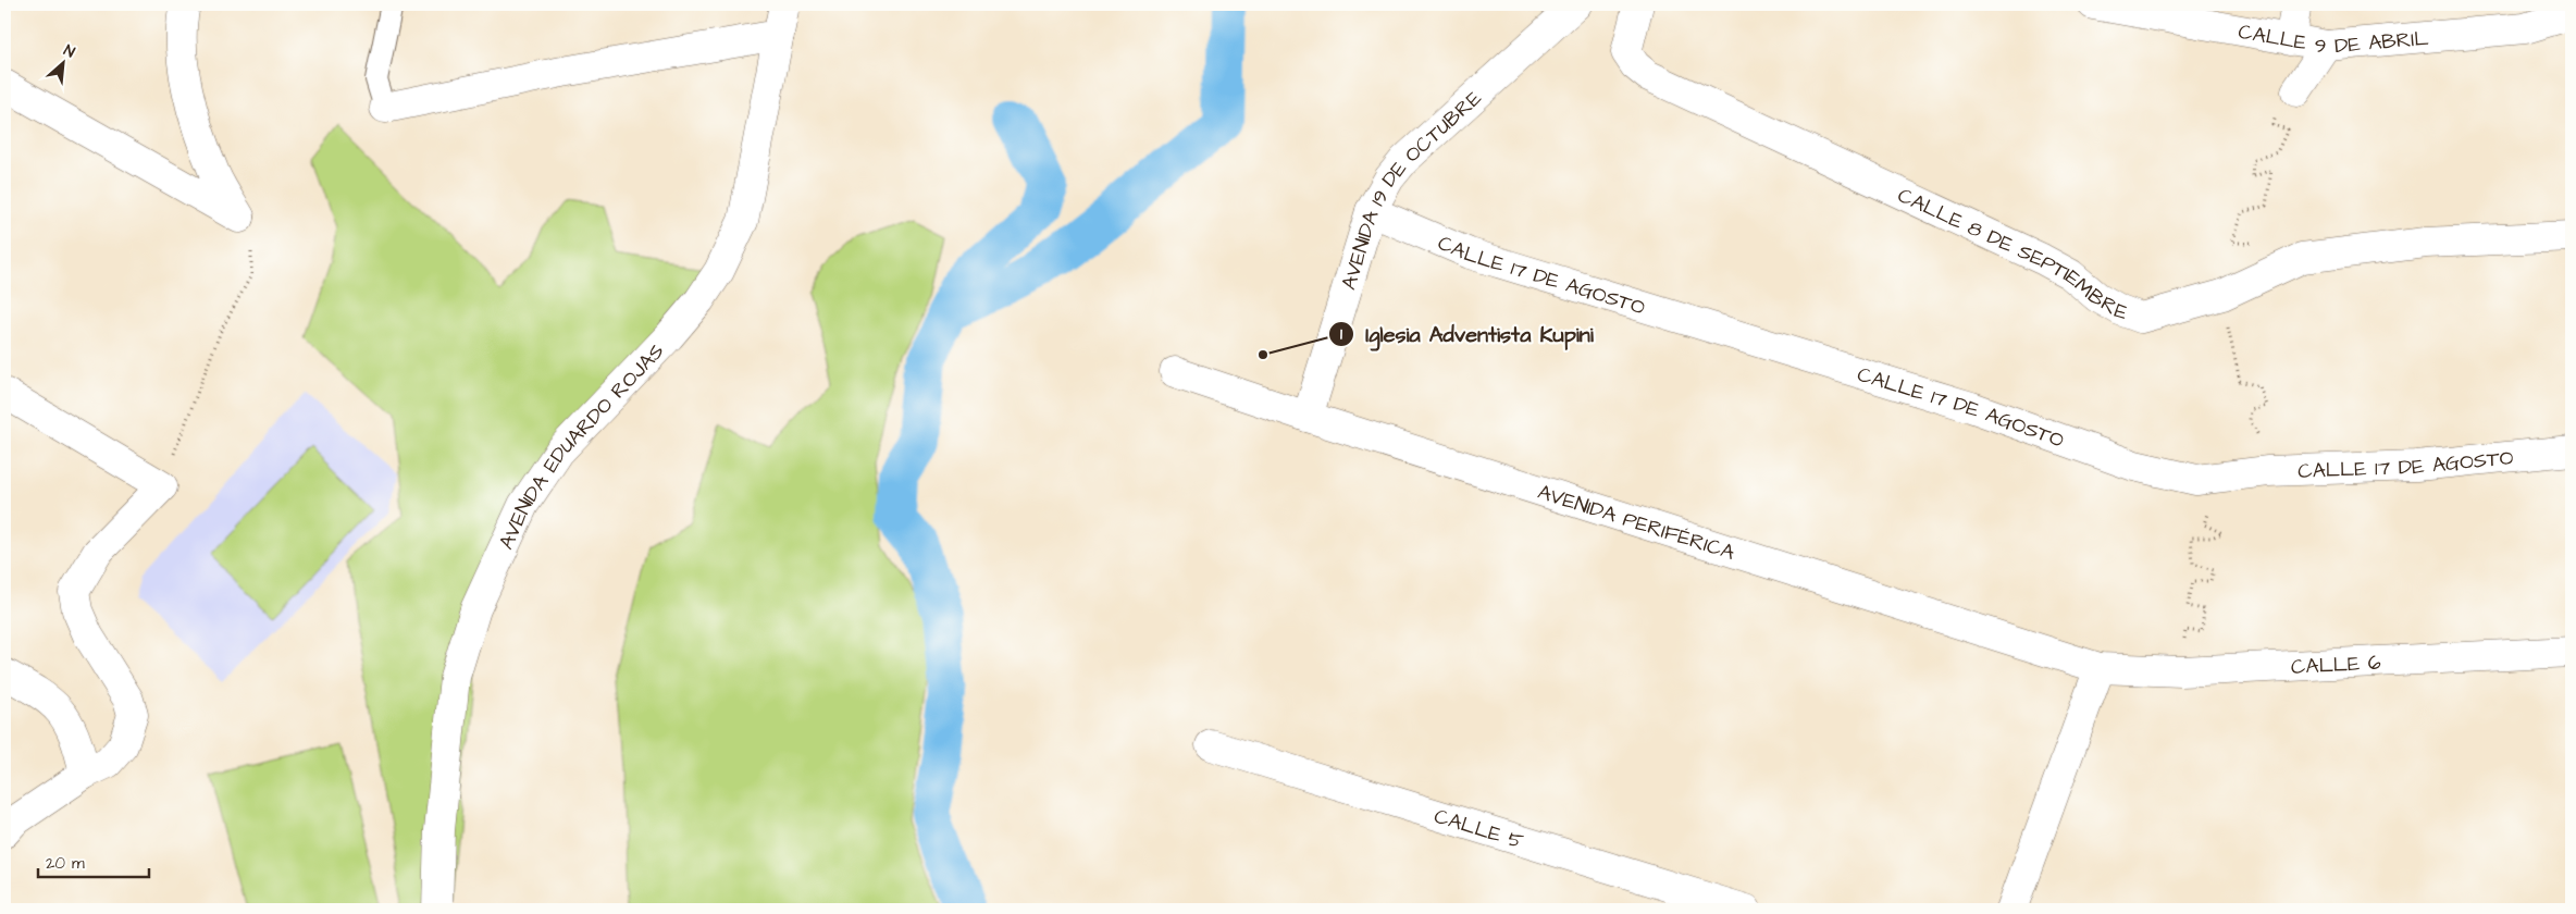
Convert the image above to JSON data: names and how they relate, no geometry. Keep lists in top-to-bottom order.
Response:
{
  "streets": {
    "street": [
      "CALLE 9 DE ABRIL",
      "AVENIDA 19 DE OCTUBRE",
      "CALLE 8 DE SEPTIEMBRE",
      "CALLE 17 DE AGOSTO",
      "AVENIDA EDUARDO ROJAS",
      "AVENIDA PERIFÉRICA",
      "CALLE 6",
      "CALLE 5"
    ]
  },
  "crossings": [
    ["AVENIDA 19 DE OCTUBRE", "CALLE 17 DE AGOSTO"],
    ["AVENIDA 19 DE OCTUBRE", "AVENIDA PERIFÉRICA"],
    ["AVENIDA PERIFÉRICA", "CALLE 6"]
  ],
  "places": ["Iglesia Adventista Kupini"],
  "scale_bar": "20 m",
  "north": "top right"
}
